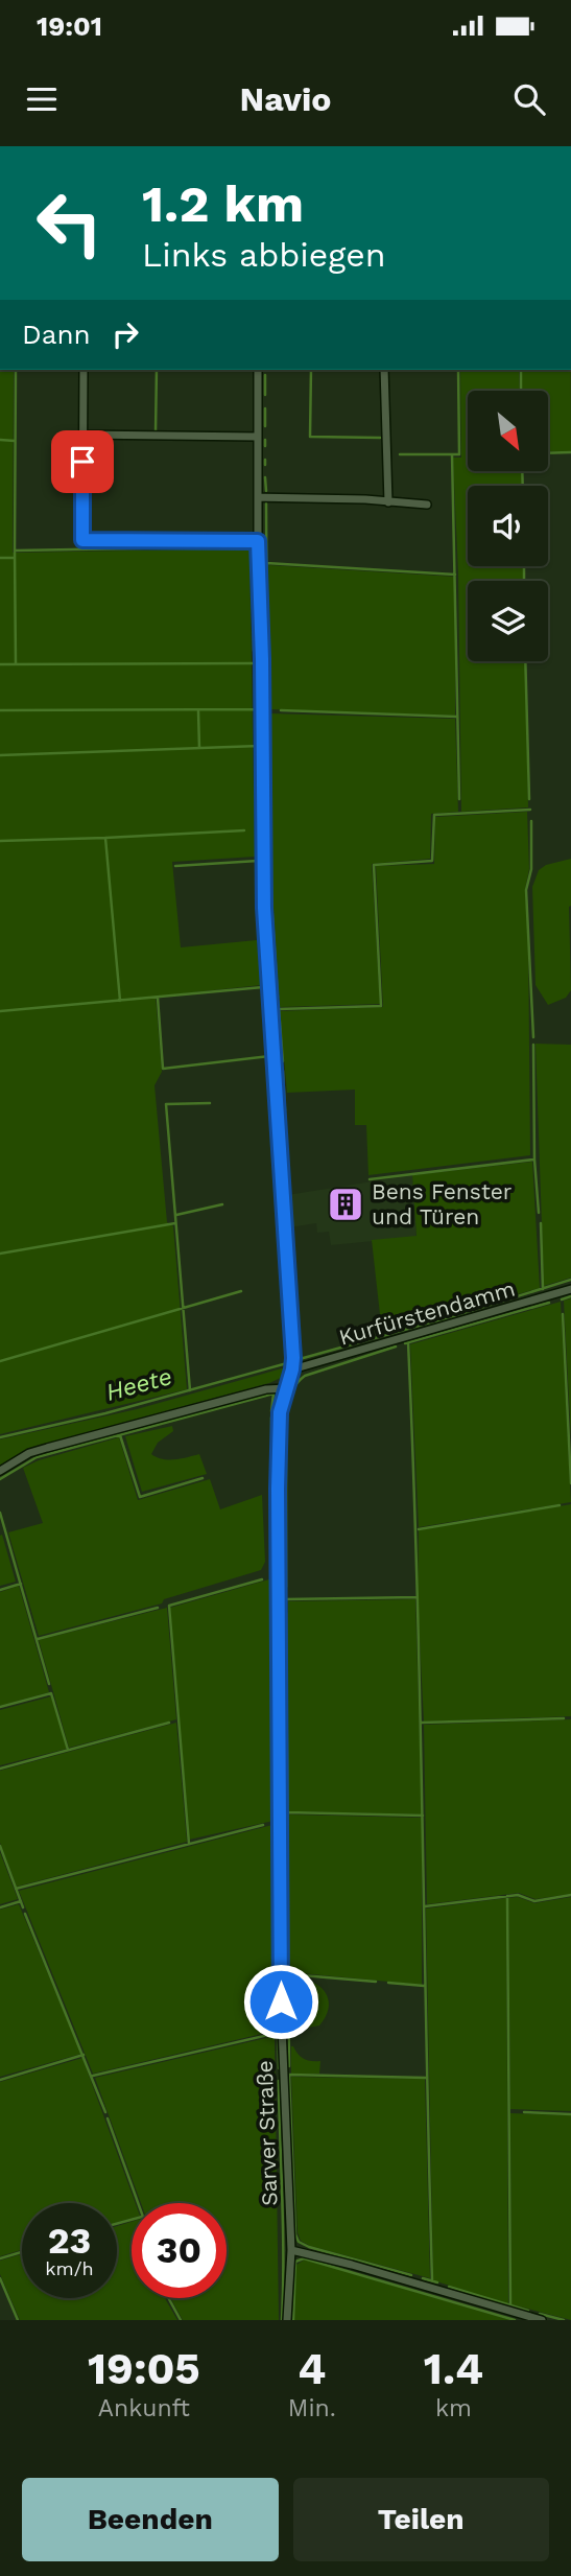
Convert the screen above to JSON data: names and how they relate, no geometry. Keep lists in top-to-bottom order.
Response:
{
  "streets": {
    "street": ["Kurfürstendamm", "Sarver Straße"]
  },
  "crossings": [
    ["Kurfürstendamm", "Sarver Straße"]
  ],
  "water": ["Heete"],
  "places": {
    "building": ["Bens Fenster und Türen"]
  },
  "north": "bottom right",
  "page": {
    "status": "19:01",
    "header": "Navio",
    "turn": ["1.2 km", "Links abbiegen"],
    "then": "Dann",
    "speed": "23 km/h",
    "limit": "30",
    "eta": [
      "19:05",
      "Ankunft",
      "4",
      "Min.",
      "1.4",
      "km"
    ],
    "buttons": ["Beenden", "Teilen"]
  }
}
